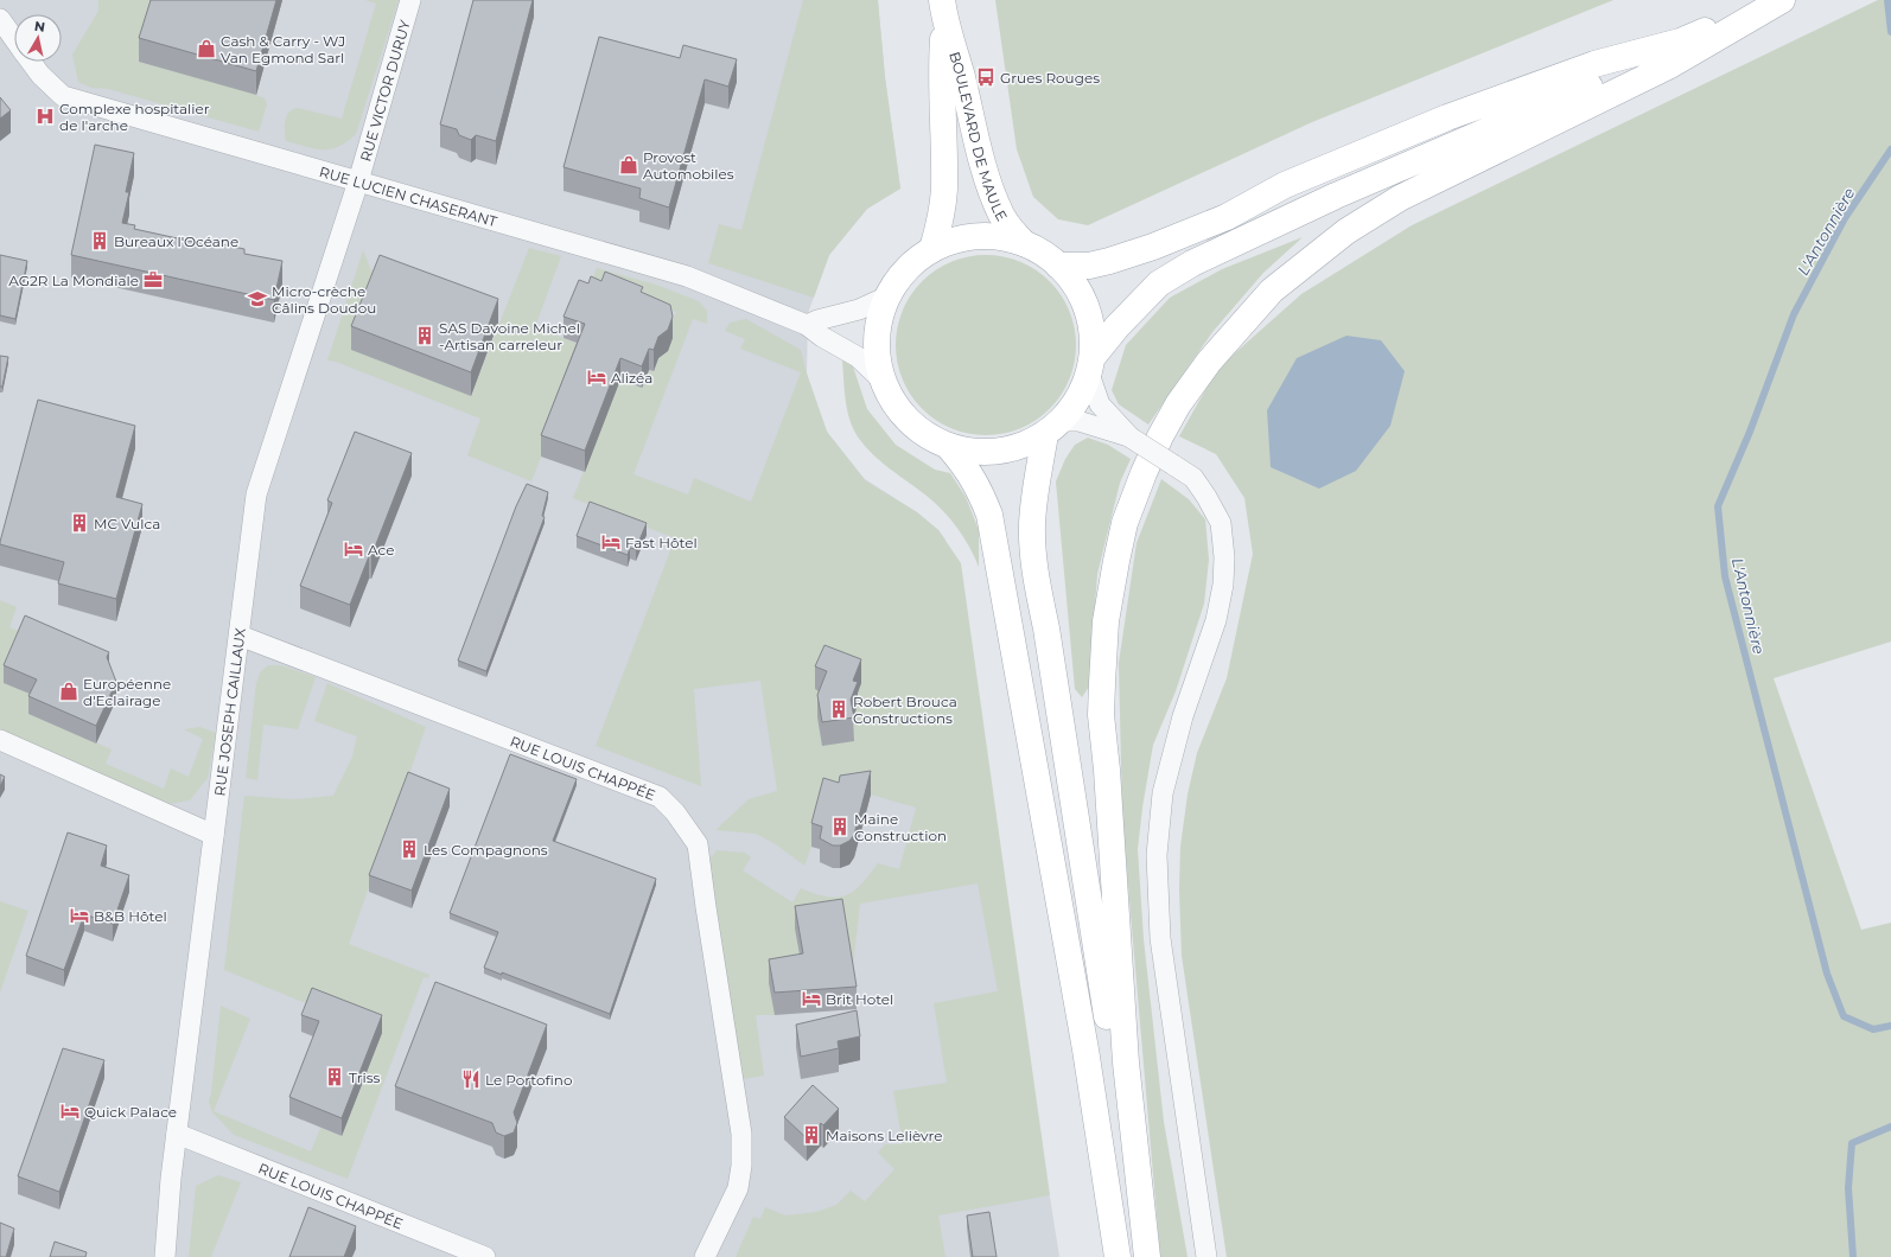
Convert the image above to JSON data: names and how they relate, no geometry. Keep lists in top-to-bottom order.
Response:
{
  "streets": {
    "main road": ["BOULEVARD DE MAULE"],
    "street": [
      "RUE VICTOR DURUY",
      "RUE LUCIEN CHASERANT",
      "RUE JOSEPH CAILLAUX",
      "RUE LOUIS CHAPPÉE"
    ]
  },
  "crossings": [
    ["RUE VICTOR DURUY", "RUE LUCIEN CHASERANT"],
    ["RUE VICTOR DURUY", "RUE JOSEPH CAILLAUX"],
    ["RUE LUCIEN CHASERANT", "RUE JOSEPH CAILLAUX"],
    ["RUE JOSEPH CAILLAUX", "RUE LOUIS CHAPPÉE"]
  ],
  "water": ["L'Antonnière"],
  "places": {
    "shop": ["Cash & Carry - WJ Van Egmond Sarl", "Provost Automobiles", "Européenne d'Eclairage"],
    "bus stop": ["Grues Rouges"],
    "hospital": ["Complexe hospitalier de l'arche"],
    "building": [
      "Bureaux l'Océane",
      "SAS Davoine Michel -Artisan carreleur",
      "MC Vulca",
      "Robert Brouca Constructions",
      "Maine Construction",
      "Les Compagnons",
      "Triss",
      "Maisons Lelièvre"
    ],
    "office": ["AG2R La Mondiale"],
    "school or university": ["Micro-crèche Câlins Doudou"],
    "hotel": [
      "Alizéa",
      "Fast Hôtel",
      "Ace",
      "B&B Hôtel",
      "Brit Hotel",
      "Quick Palace"
    ],
    "restaurant": ["Le Portofino"]
  },
  "north": "top"
}
